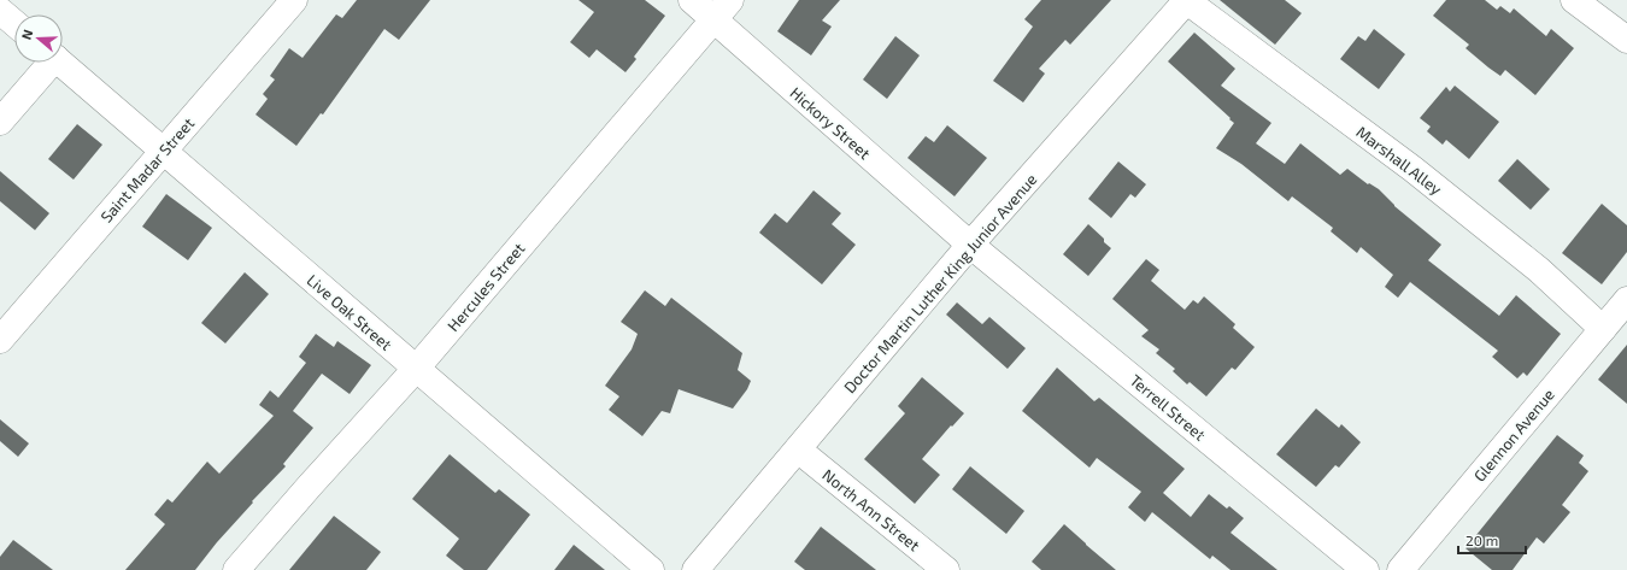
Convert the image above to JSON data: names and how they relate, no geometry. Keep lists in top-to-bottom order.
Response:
{
  "streets": {
    "street": [
      "Hickory Street",
      "Marshall Alley",
      "Saint Madar Street",
      "Doctor Martin Luther King Junior Avenue",
      "Hercules Street",
      "Live Oak Street",
      "Terrell Street",
      "Glennon Avenue",
      "North Ann Street"
    ]
  },
  "crossings": [
    ["Hickory Street", "Doctor Martin Luther King Junior Avenue"],
    ["Hickory Street", "Hercules Street"],
    ["Hickory Street", "Terrell Street"],
    ["Marshall Alley", "Doctor Martin Luther King Junior Avenue"],
    ["Marshall Alley", "Glennon Avenue"],
    ["Saint Madar Street", "Live Oak Street"],
    ["Doctor Martin Luther King Junior Avenue", "Terrell Street"],
    ["Doctor Martin Luther King Junior Avenue", "North Ann Street"],
    ["Hercules Street", "Live Oak Street"]
  ],
  "scale_bar": "20 m",
  "north": "left"
}
